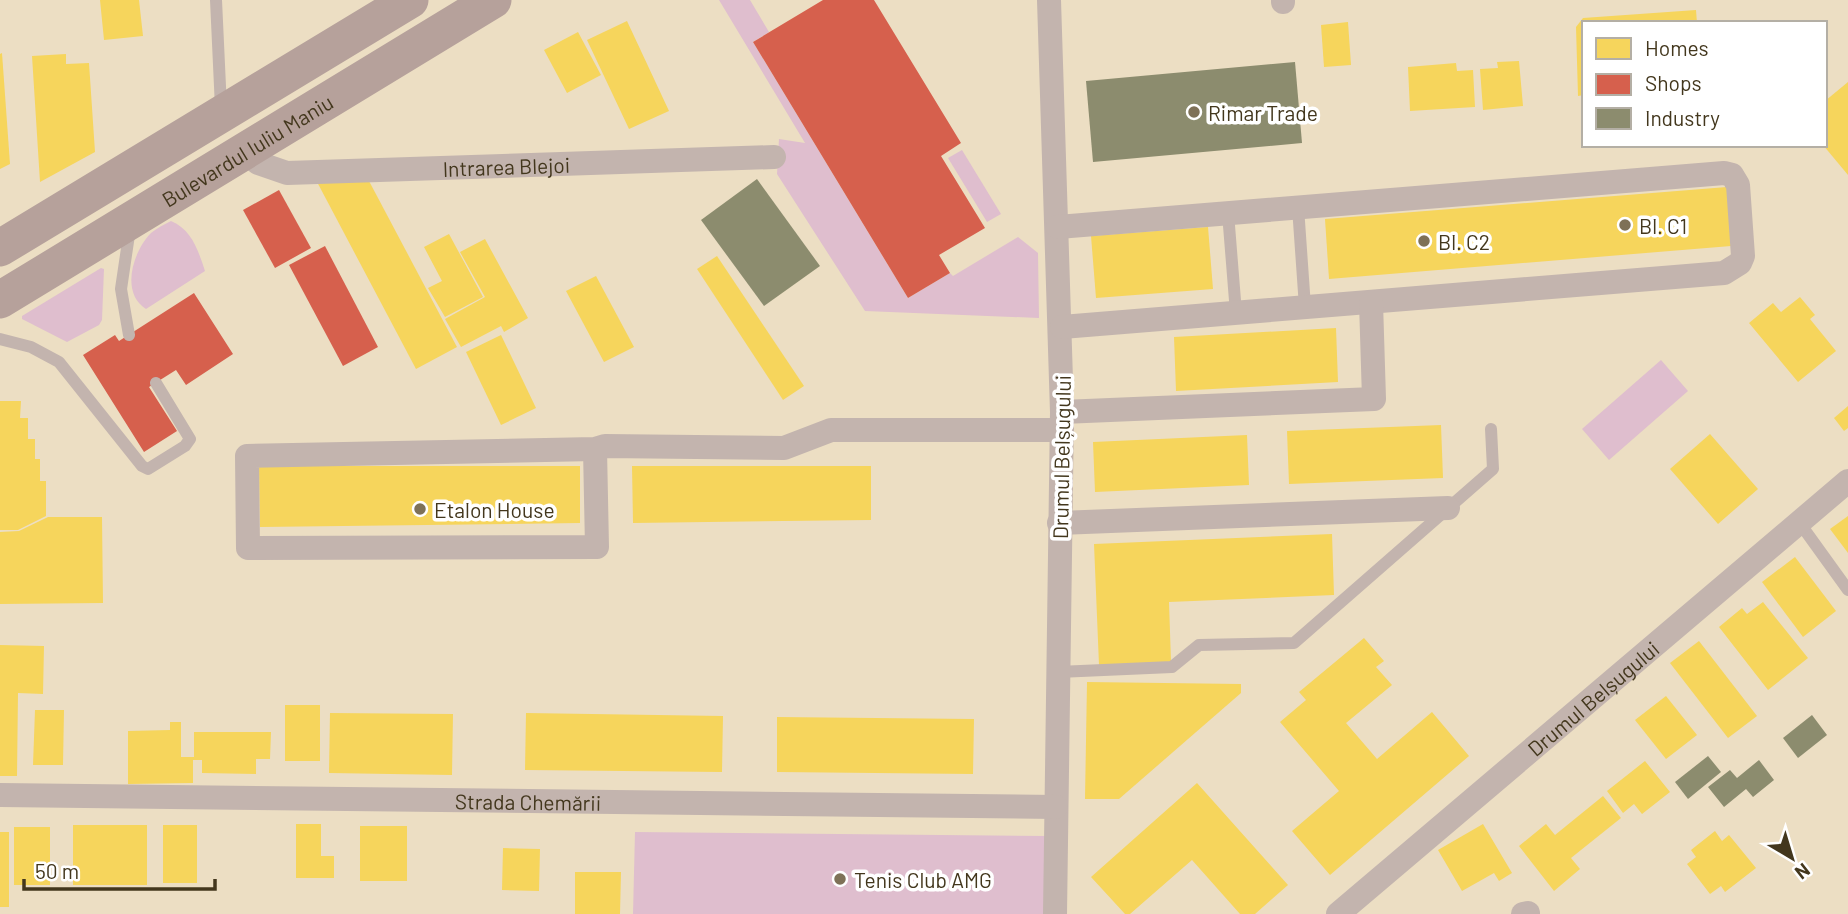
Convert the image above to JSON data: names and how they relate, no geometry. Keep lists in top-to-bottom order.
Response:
{
  "streets": {
    "main road": ["Bulevardul Iuliu Maniu"],
    "street": ["Intrarea Blejoi", "Drumul Belșugului", "Strada Chemării"]
  },
  "crossings": [
    ["Bulevardul Iuliu Maniu", "Intrarea Blejoi"],
    ["Drumul Belșugului", "Strada Chemării"]
  ],
  "places": [
    "Rimar Trade",
    "Bl. C1",
    "Bl. C2",
    "Etalon House",
    "Tenis Club AMG"
  ],
  "legend": ["Homes", "Shops", "Industry"],
  "scale_bar": "50 m",
  "north": "bottom right"
}
